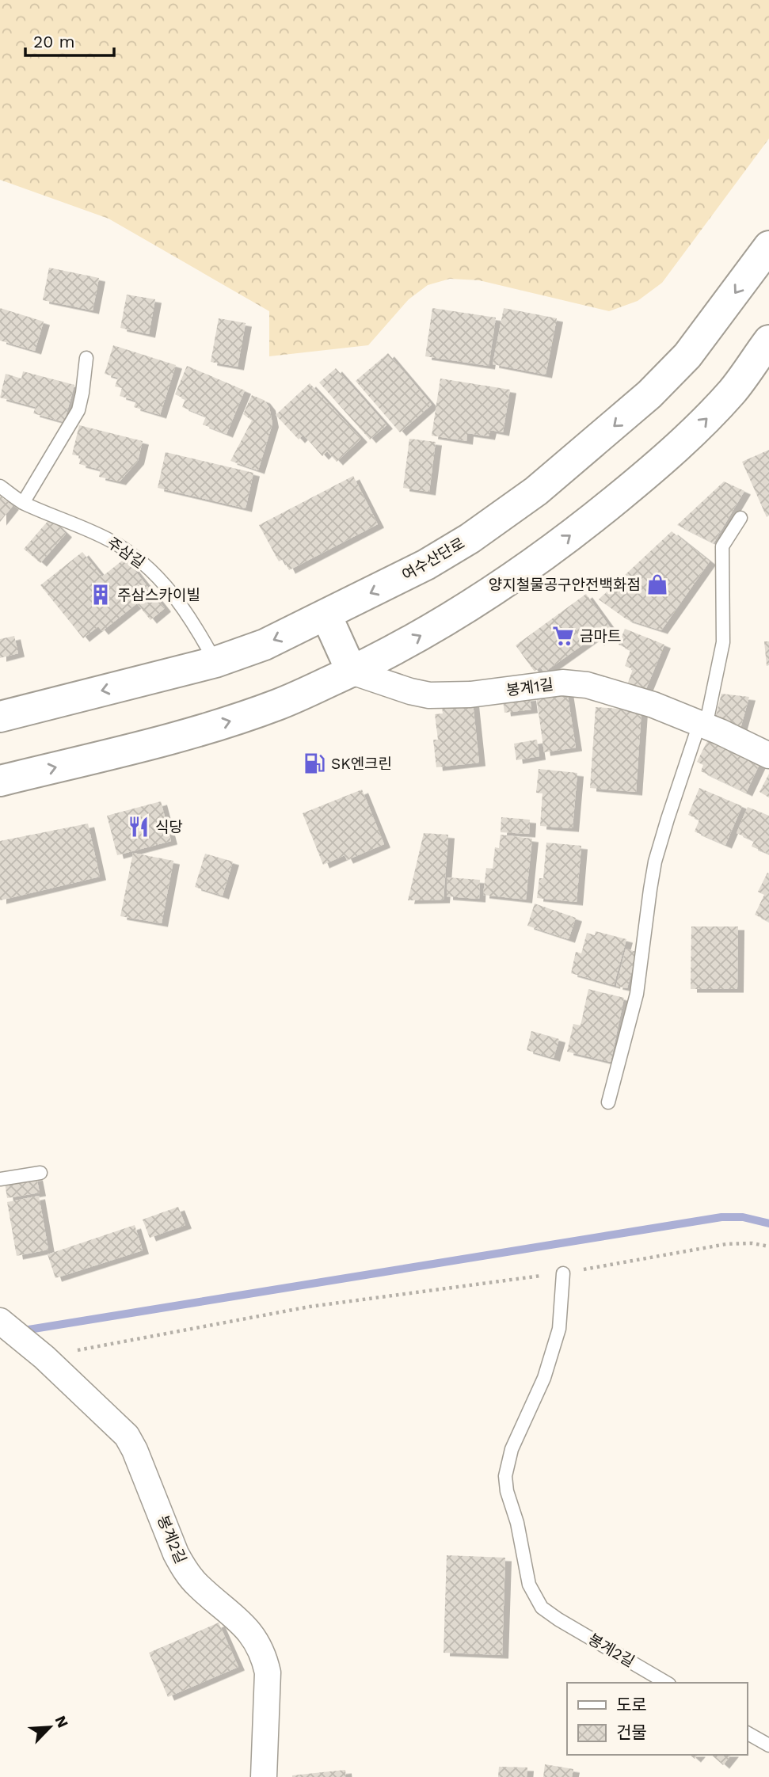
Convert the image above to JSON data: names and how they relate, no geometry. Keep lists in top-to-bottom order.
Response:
{
  "streets": {
    "street": ["여수산단로", "봉계1길", "봉계2길"],
    "lane": ["주삼길"]
  },
  "crossings": [
    ["주삼길", "여수산단로"]
  ],
  "places": {
    "shop": ["양지철물공구안전백화점"],
    "building": ["주삼스카이빌"],
    "supermarket": ["금마트"],
    "fuel station": ["SK엔크린"],
    "restaurant": ["식당"]
  },
  "legend": ["도로", "건물"],
  "scale_bar": "20 m",
  "north": "top right"
}
